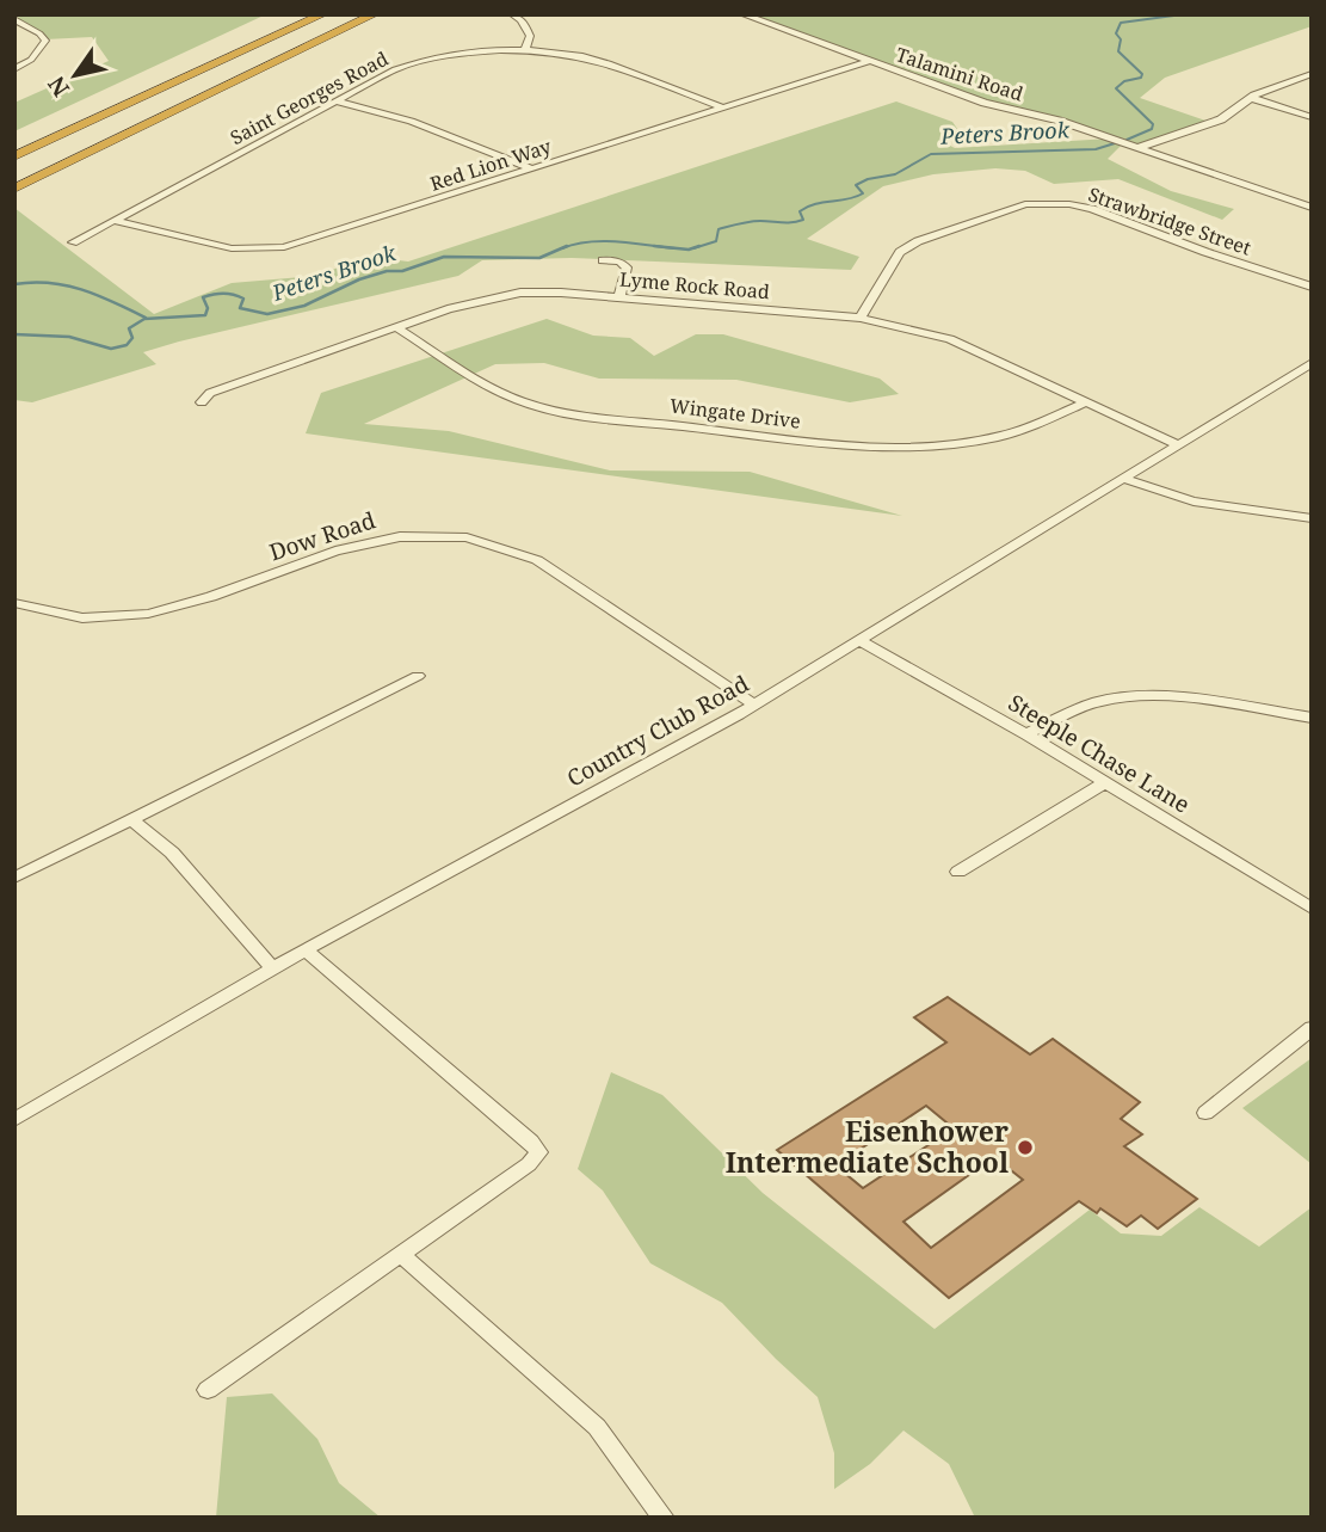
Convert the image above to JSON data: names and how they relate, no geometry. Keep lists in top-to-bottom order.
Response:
{
  "streets": {
    "street": [
      "Talamini Road",
      "Saint Georges Road",
      "Red Lion Way",
      "Strawbridge Street",
      "Lyme Rock Road",
      "Wingate Drive",
      "Dow Road",
      "Country Club Road",
      "Steeple Chase Lane"
    ]
  },
  "crossings": [
    ["Talamini Road", "Red Lion Way"],
    ["Saint Georges Road", "Red Lion Way"],
    ["Strawbridge Street", "Lyme Rock Road"],
    ["Lyme Rock Road", "Wingate Drive"],
    ["Lyme Rock Road", "Country Club Road"],
    ["Dow Road", "Country Club Road"],
    ["Country Club Road", "Steeple Chase Lane"]
  ],
  "water": ["Peters Brook"],
  "places": ["Eisenhower Intermediate School"],
  "north": "bottom left"
}
